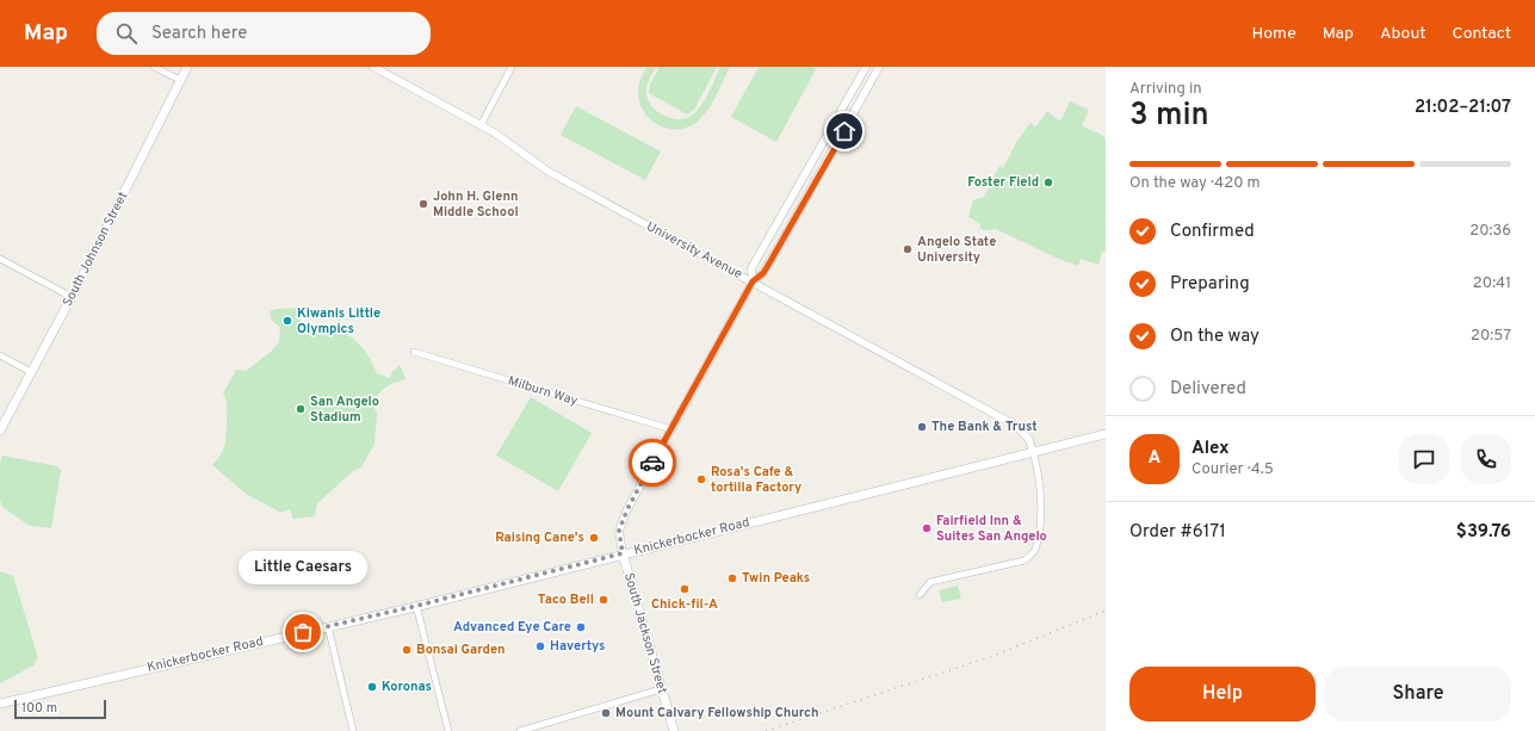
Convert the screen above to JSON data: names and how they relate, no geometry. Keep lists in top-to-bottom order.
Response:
{
  "streets": {
    "main road": ["South Johnson Street", "Knickerbocker Road", "South Jackson Street"],
    "street": ["University Avenue", "Milburn Way"]
  },
  "crossings": [
    ["University Avenue", "Knickerbocker Road"],
    ["University Avenue", "South Jackson Street"],
    ["Milburn Way", "South Jackson Street"],
    ["Knickerbocker Road", "South Jackson Street"]
  ],
  "places": [
    "Foster Field",
    "John H. Glenn Middle School",
    "Angelo State University",
    "Kiwanis Little Olympics",
    "San Angelo Stadium",
    "The Bank & Trust",
    "Rosa's Cafe & tortilla Factory",
    "Fairfield Inn & Suites San Angelo",
    "Raising Cane's",
    "Twin Peaks",
    "Chick-fil-A",
    "Taco Bell",
    "Advanced Eye Care",
    "Little Caesars",
    "Havertys",
    "Bonsai Garden",
    "Koronas",
    "Mount Calvary Fellowship Church"
  ],
  "scale_bar": "100 m",
  "page": {
    "header": "Map",
    "search": "Search here",
    "nav": [
      "Home",
      "Map",
      "About",
      "Contact"
    ],
    "heading": ["3 min", "Arriving in", "21:02–21:07"],
    "panel": [
      "Alex",
      "Courier · 4.5",
      "Order #6171",
      "$39.76"
    ],
    "bar": "On the way · 420 m",
    "list": [
      ["Confirmed", "20:36"],
      ["Preparing", "20:41"],
      ["On the way", "20:57"],
      "Delivered"
    ],
    "round": "A",
    "bubble": "Little Caesars",
    "buttons": ["Help", "Share"],
    "scale": "100 m"
  }
}
